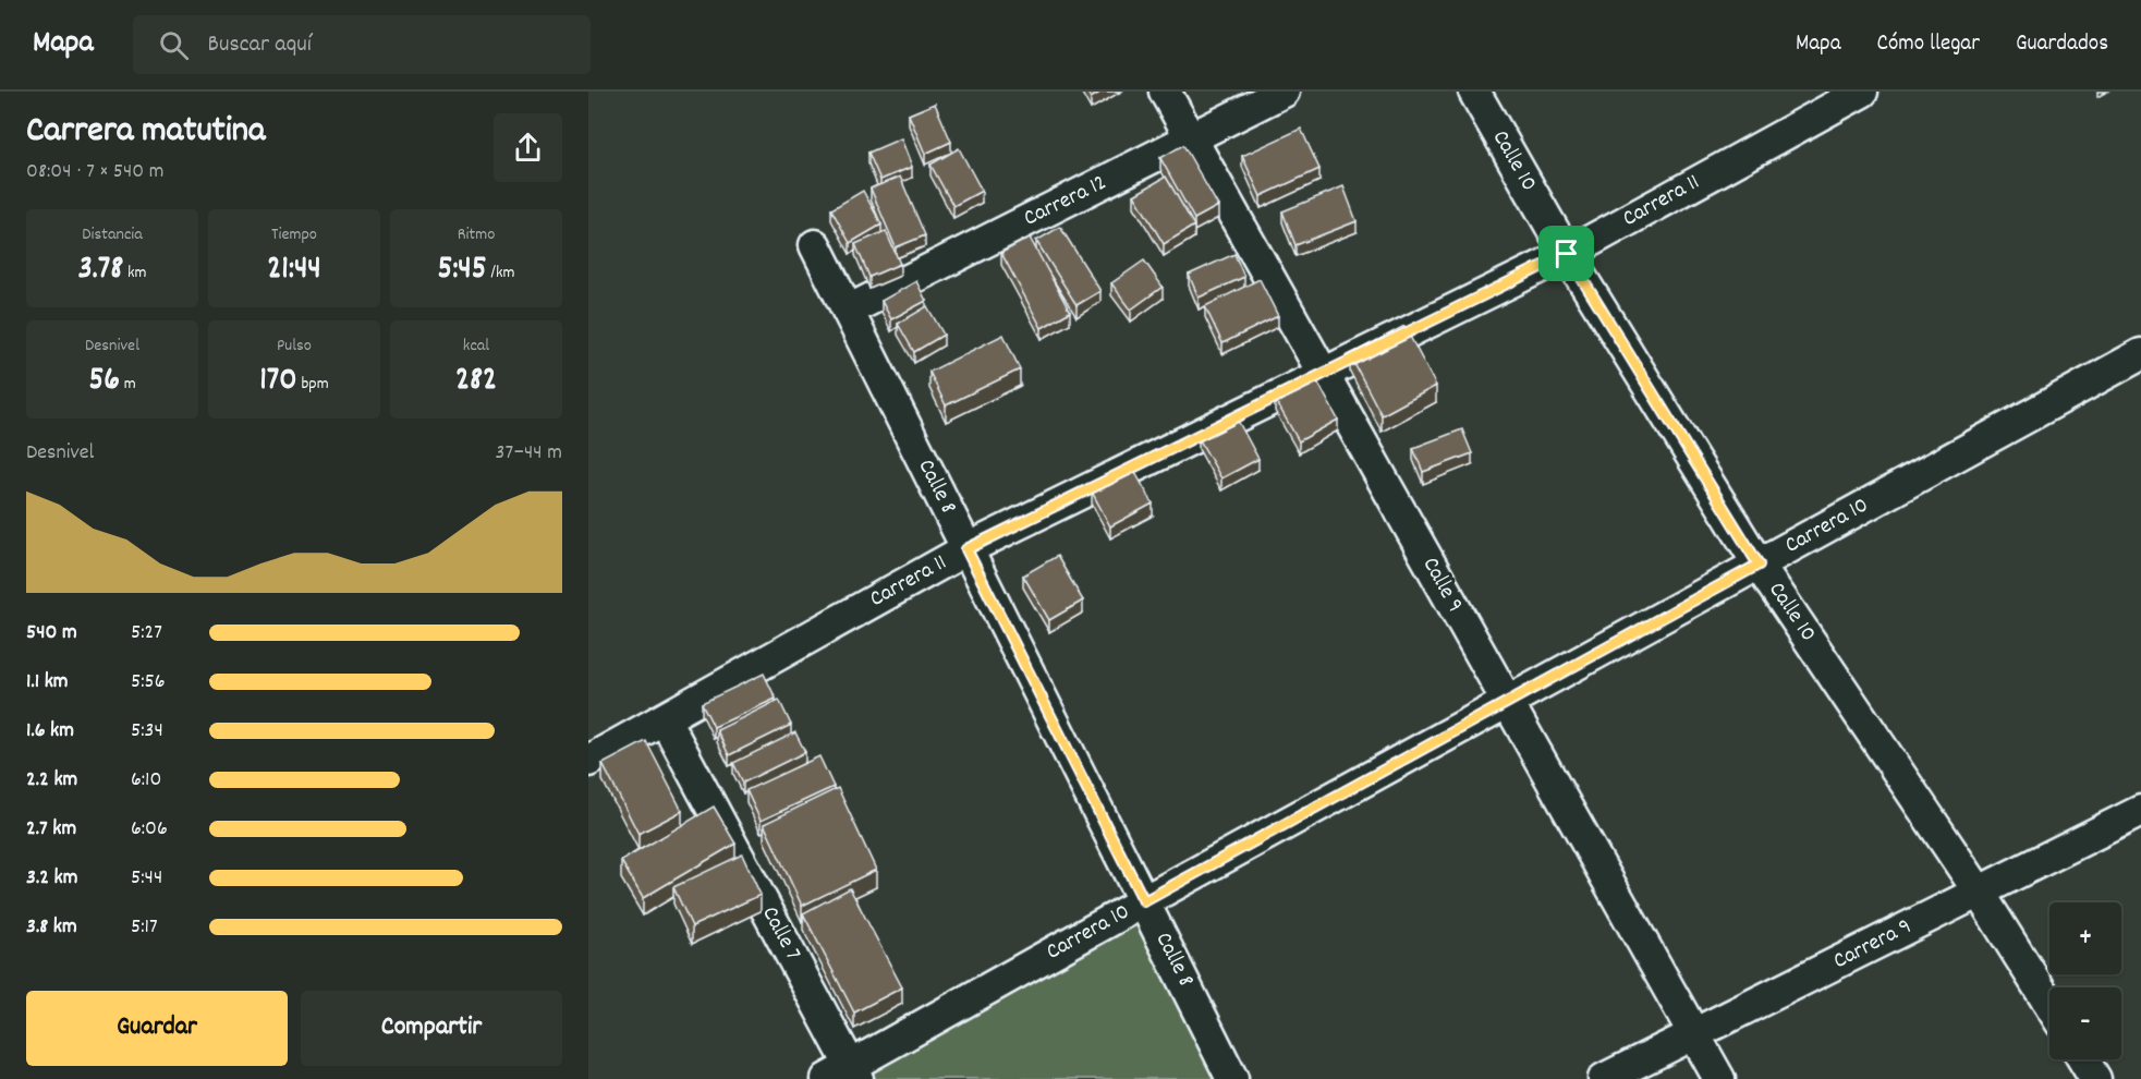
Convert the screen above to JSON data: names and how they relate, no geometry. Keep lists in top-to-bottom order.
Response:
{
  "streets": {
    "street": [
      "Calle 10",
      "Carrera 12",
      "Carrera 11",
      "Calle 8",
      "Carrera 10",
      "Calle 9",
      "Calle 7",
      "Carrera 9"
    ]
  },
  "crossings": [
    ["Calle 10", "Carrera 11"],
    ["Calle 10", "Carrera 10"],
    ["Calle 10", "Carrera 9"],
    ["Carrera 12", "Calle 8"],
    ["Carrera 12", "Calle 9"],
    ["Carrera 11", "Calle 8"],
    ["Carrera 11", "Calle 9"],
    ["Carrera 11", "Calle 7"],
    ["Calle 8", "Carrera 10"],
    ["Carrera 10", "Calle 9"],
    ["Carrera 10", "Calle 7"],
    ["Calle 9", "Carrera 9"]
  ],
  "page": {
    "header": "Mapa",
    "search": "Buscar aquí",
    "nav": ["Mapa", "Cómo llegar", "Guardados"],
    "heading": ["Carrera matutina", "08:04 · 7 × 540 m"],
    "stats": [
      ["Distancia", "3.78 km"],
      ["Tiempo", "21:44"],
      ["Ritmo", "5:45 /km"],
      ["Desnivel", "56 m"],
      ["Pulso", "170 bpm"],
      ["kcal", "282"]
    ],
    "chart": ["Desnivel", "37–44 m"],
    "list": [
      {
        "name": "540 m",
        "note": "5:27"
      },
      {
        "name": "1.1 km",
        "note": "5:56"
      },
      {
        "name": "1.6 km",
        "note": "5:34"
      },
      {
        "name": "2.2 km",
        "note": "6:10"
      },
      {
        "name": "2.7 km",
        "note": "6:06"
      },
      {
        "name": "3.2 km",
        "note": "5:44"
      },
      {
        "name": "3.8 km",
        "note": "5:17"
      }
    ],
    "map_buttons": ["+", "−"],
    "buttons": ["Guardar", "Compartir"]
  }
}
